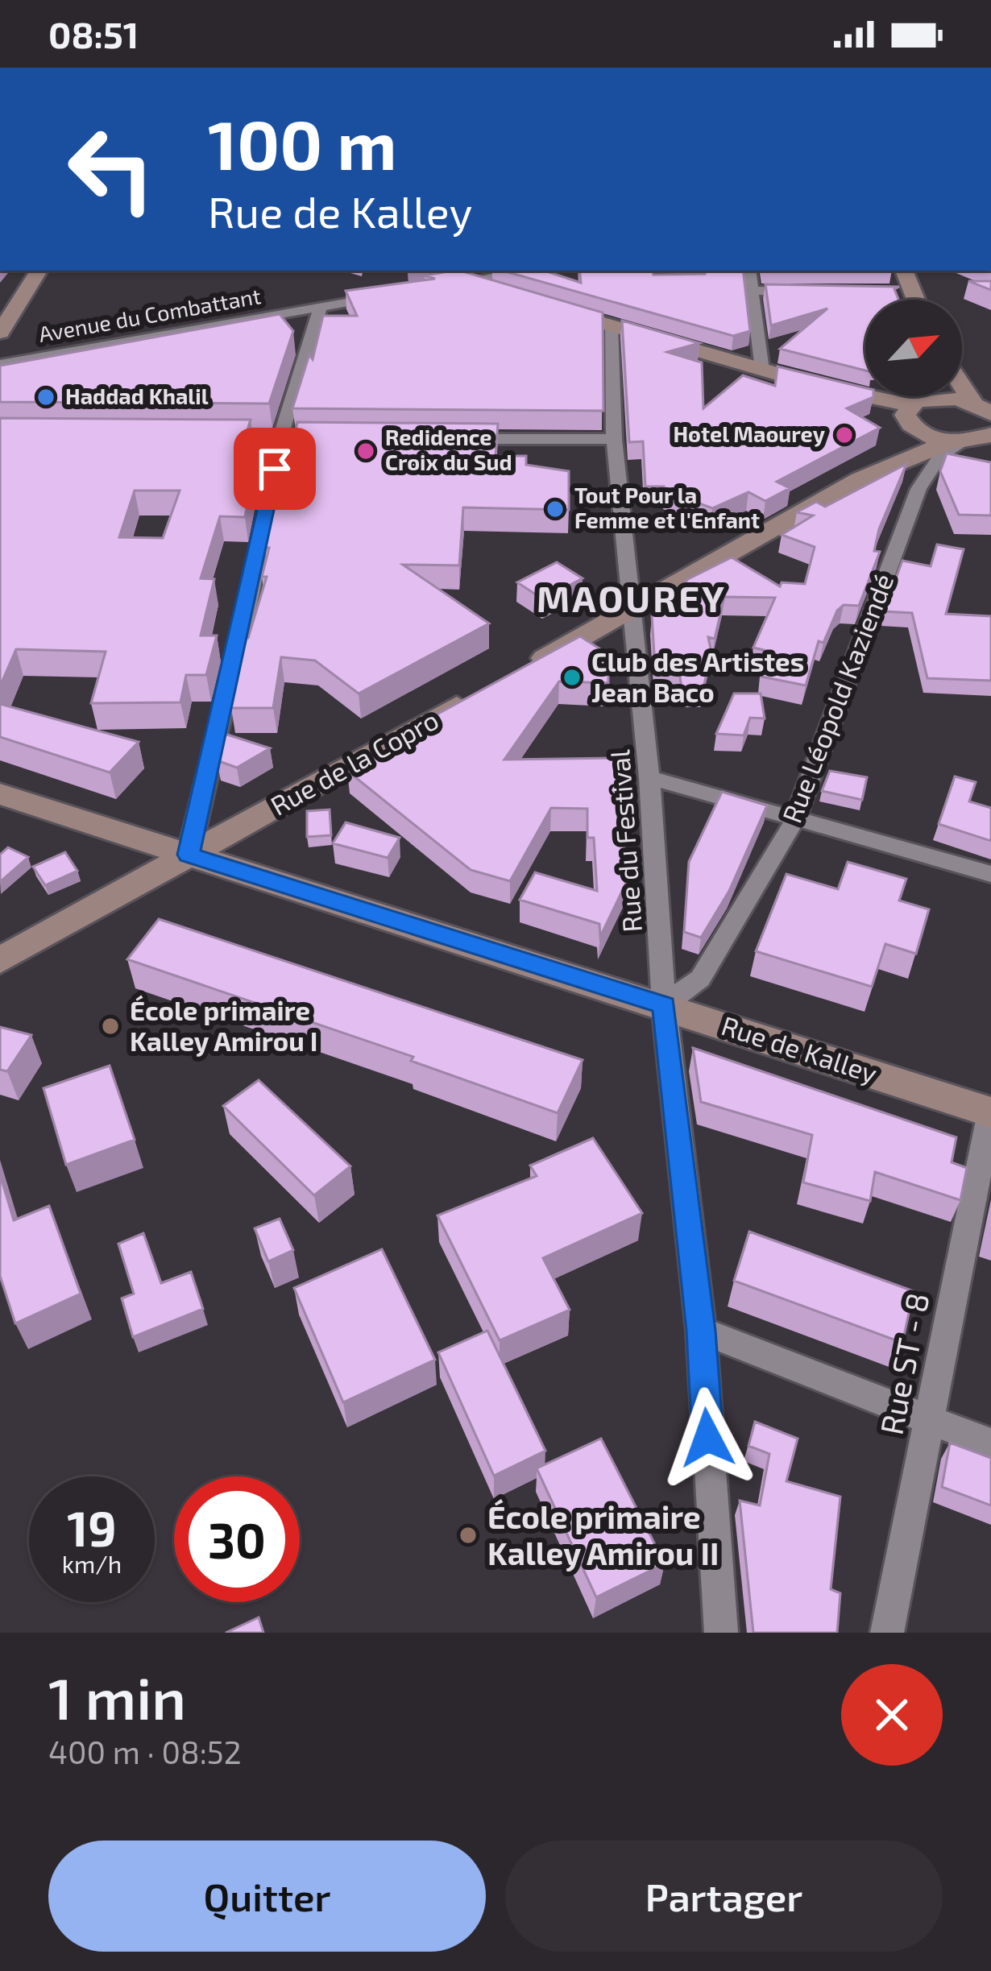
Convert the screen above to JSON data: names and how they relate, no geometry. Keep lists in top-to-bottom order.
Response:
{
  "streets": {
    "street": [
      "Avenue du Combattant",
      "Rue Léopold Kaziendé",
      "Rue de la Copro",
      "Rue du Festival",
      "Rue de Kalley",
      "Rue ST - 8"
    ]
  },
  "crossings": [
    ["Rue Léopold Kaziendé", "Rue du Festival"],
    ["Rue Léopold Kaziendé", "Rue de Kalley"],
    ["Rue de la Copro", "Rue de Kalley"],
    ["Rue du Festival", "Rue de Kalley"],
    ["Rue de Kalley", "Rue ST - 8"]
  ],
  "districts": ["MAOUREY"],
  "places": [
    "Haddad Khalil",
    "Hotel Maourey",
    "Redidence Croix du Sud",
    "Tout Pour la Femme et l'Enfant",
    "Club des Artistes Jean Baco",
    "École primaire Kalley Amirou I",
    "École primaire Kalley Amirou II"
  ],
  "north": "top right",
  "page": {
    "status": "08:51",
    "turn": ["100 m", "Rue de Kalley"],
    "speed": "19 km/h",
    "limit": "30",
    "heading": ["1 min", "400 m · 08:52"],
    "buttons": ["Quitter", "Partager"]
  }
}
